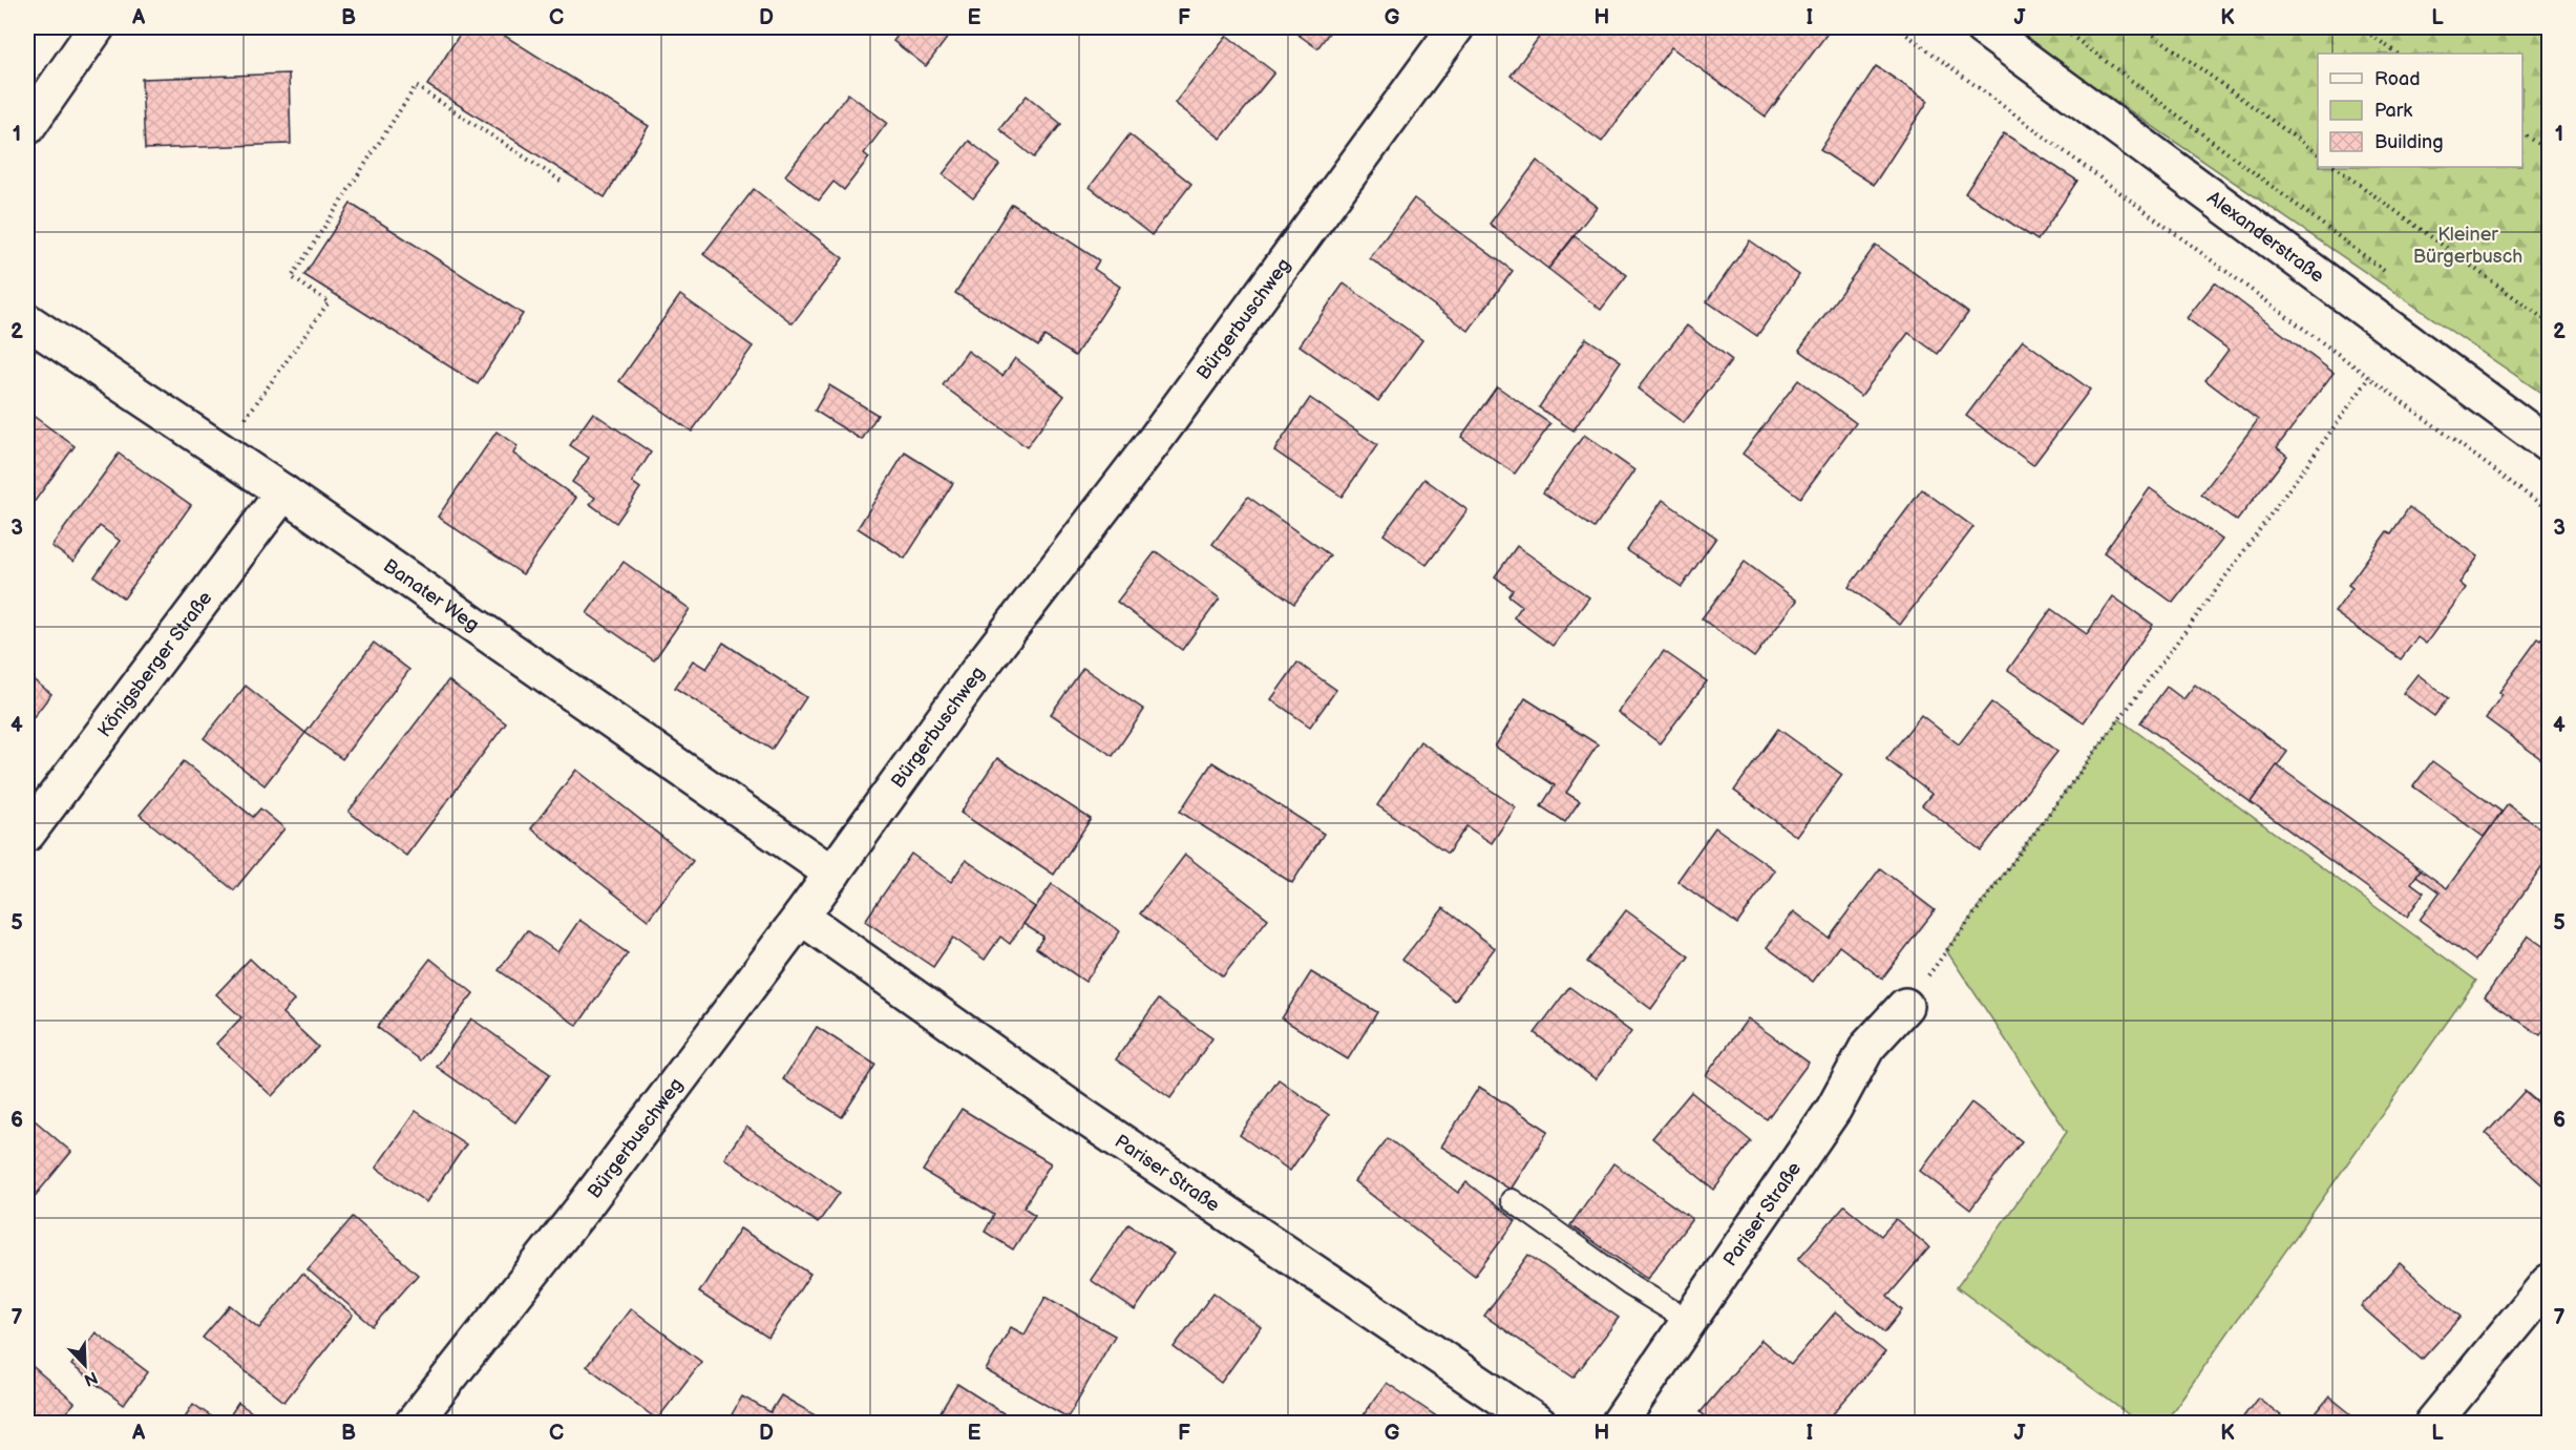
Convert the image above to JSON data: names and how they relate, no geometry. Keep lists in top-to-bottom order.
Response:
{
  "streets": {
    "street": [
      "Alexanderstraße",
      "Bürgerbuschweg",
      "Banater Weg",
      "Königsberger Straße",
      "Pariser Straße"
    ]
  },
  "crossings": [
    ["Bürgerbuschweg", "Banater Weg"],
    ["Bürgerbuschweg", "Pariser Straße"],
    ["Banater Weg", "Königsberger Straße"]
  ],
  "parks": ["Kleiner Bürgerbusch"],
  "legend": ["Road", "Park", "Building"],
  "north": "bottom right",
  "grid": {
    "columns": [
      "A",
      "B",
      "C",
      "D",
      "E",
      "F",
      "G",
      "H",
      "I",
      "J",
      "K",
      "L"
    ],
    "rows": [
      "1",
      "2",
      "3",
      "4",
      "5",
      "6",
      "7"
    ]
  }
}
